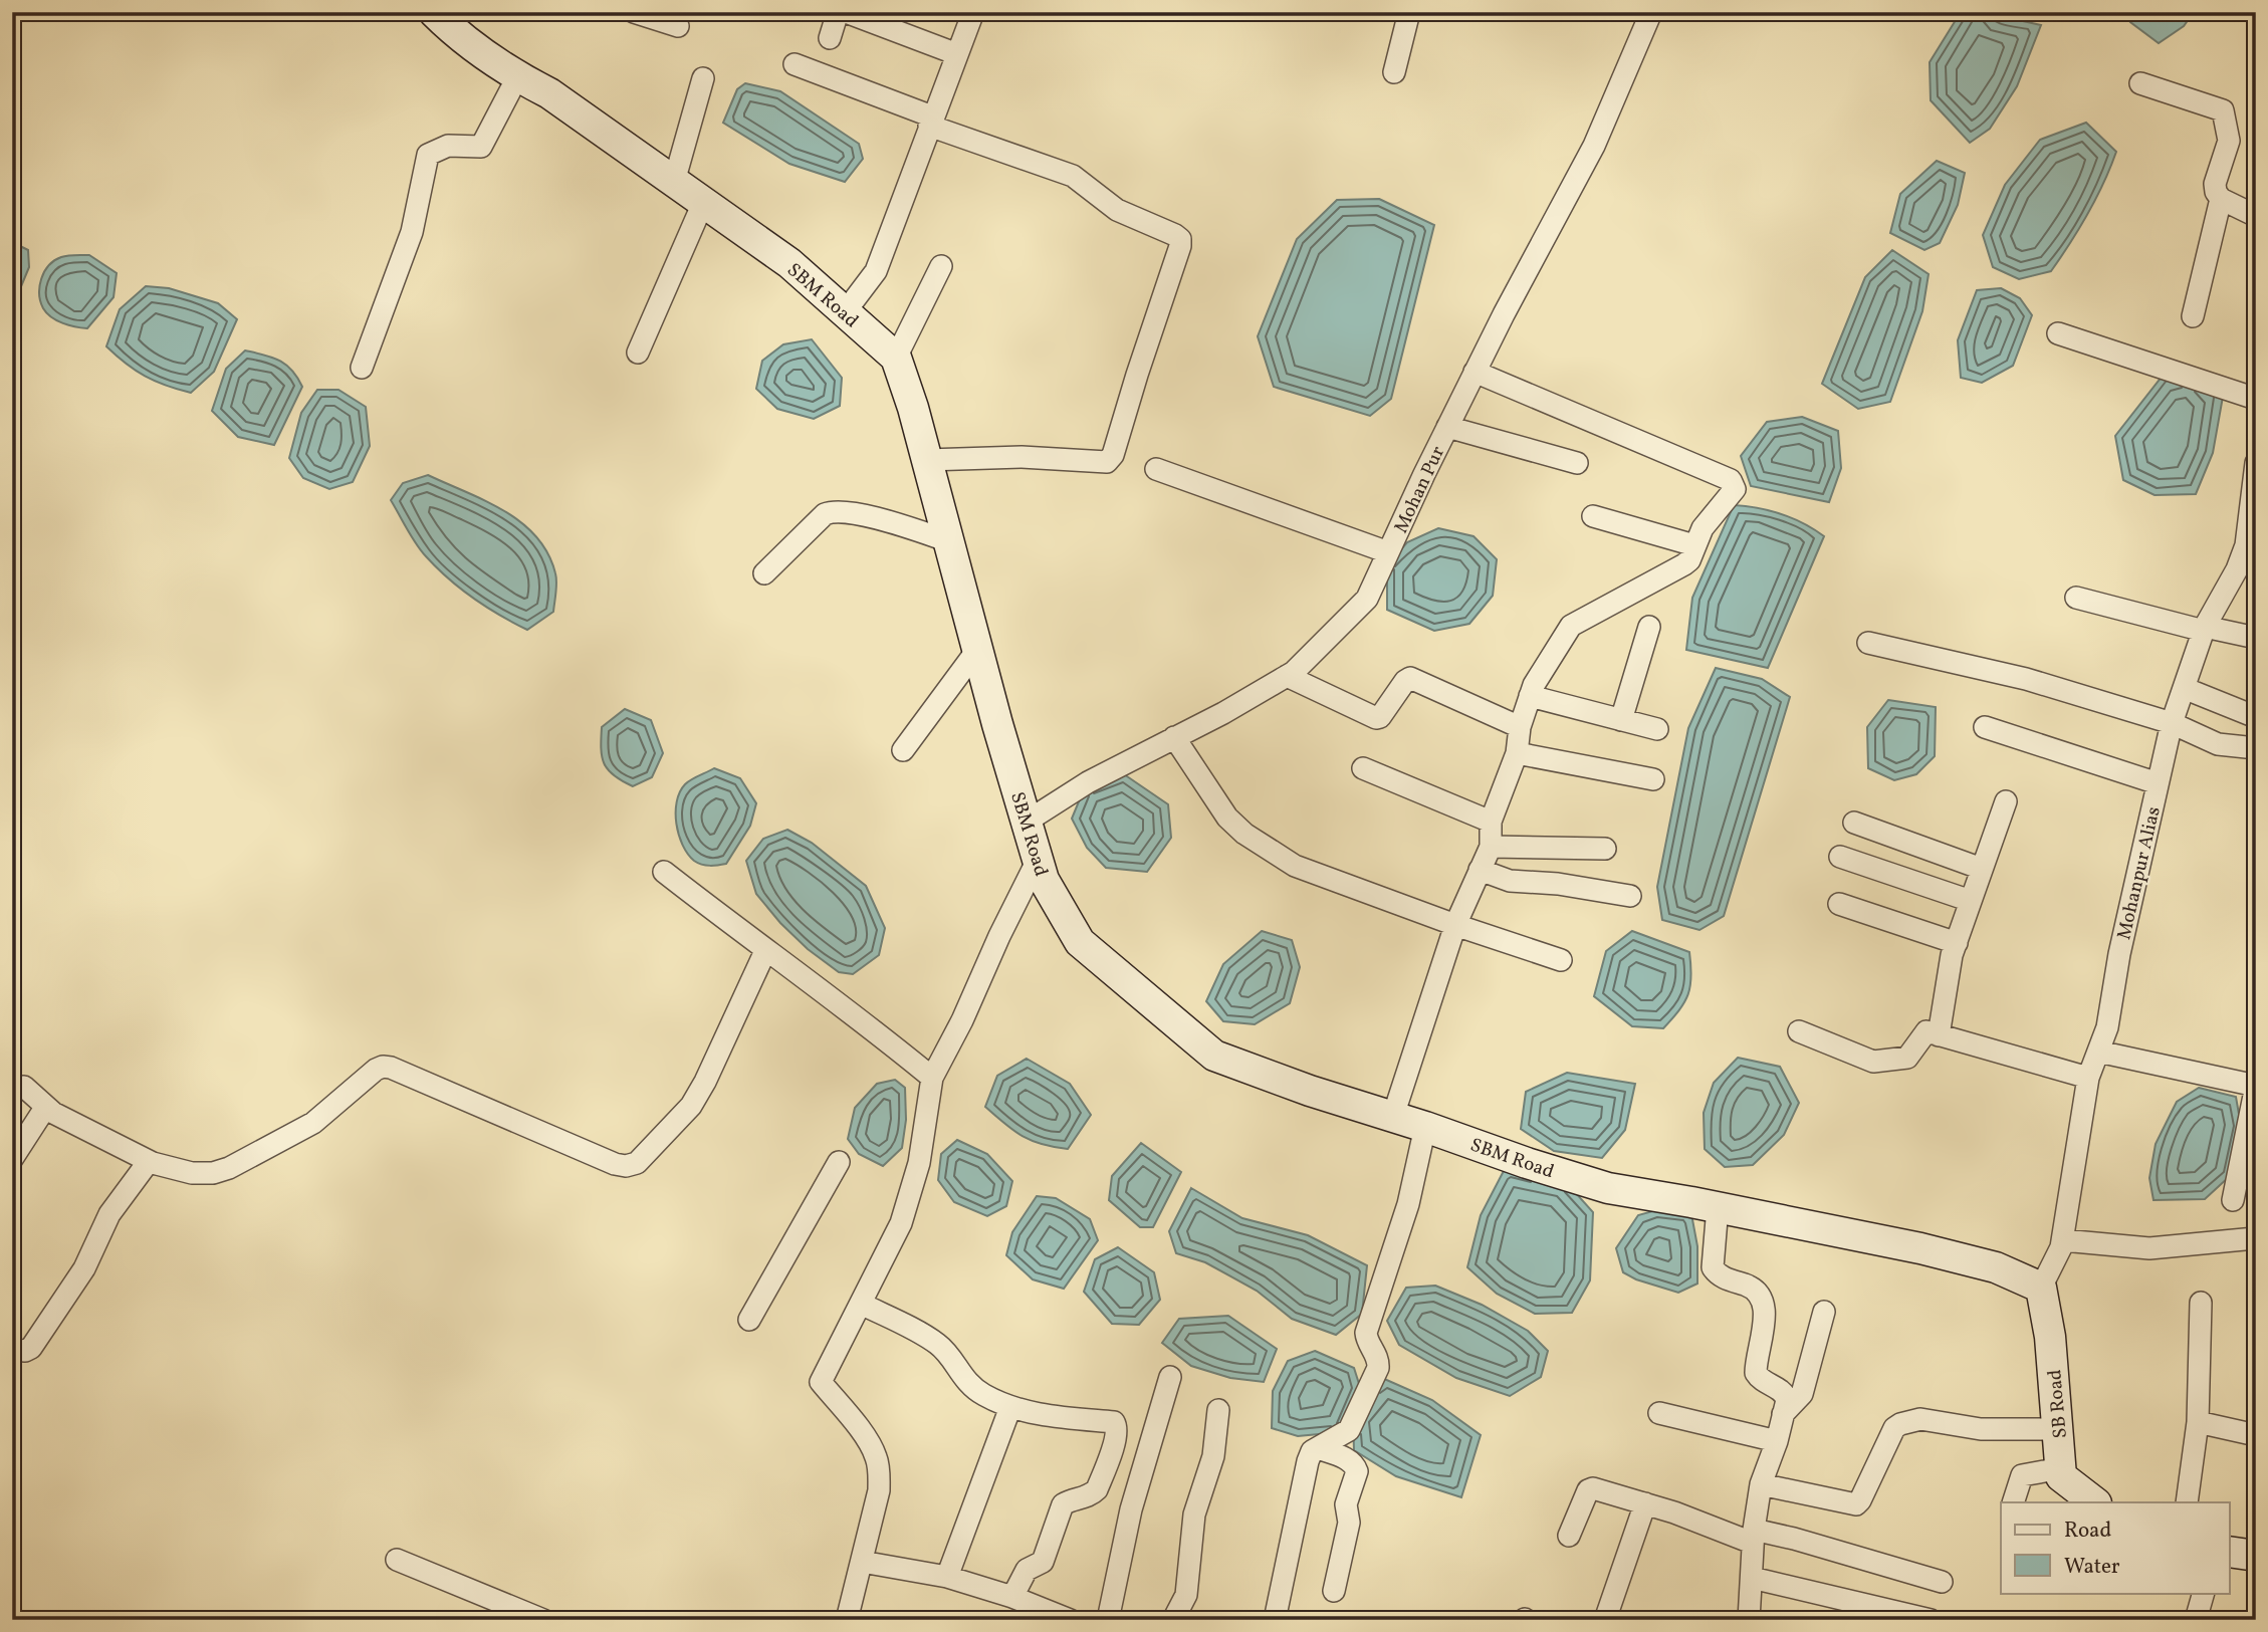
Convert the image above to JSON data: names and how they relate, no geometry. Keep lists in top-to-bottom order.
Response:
{
  "streets": {
    "street": [
      "SBM Road",
      "Mohan Pur",
      "Mohanpur Alias",
      "SB Road"
    ]
  },
  "crossings": [
    ["SBM Road", "Mohan Pur"],
    ["SBM Road", "Mohanpur Alias"],
    ["SBM Road", "SB Road"],
    ["Mohanpur Alias", "SB Road"]
  ],
  "legend": ["Road", "Water"]
}
